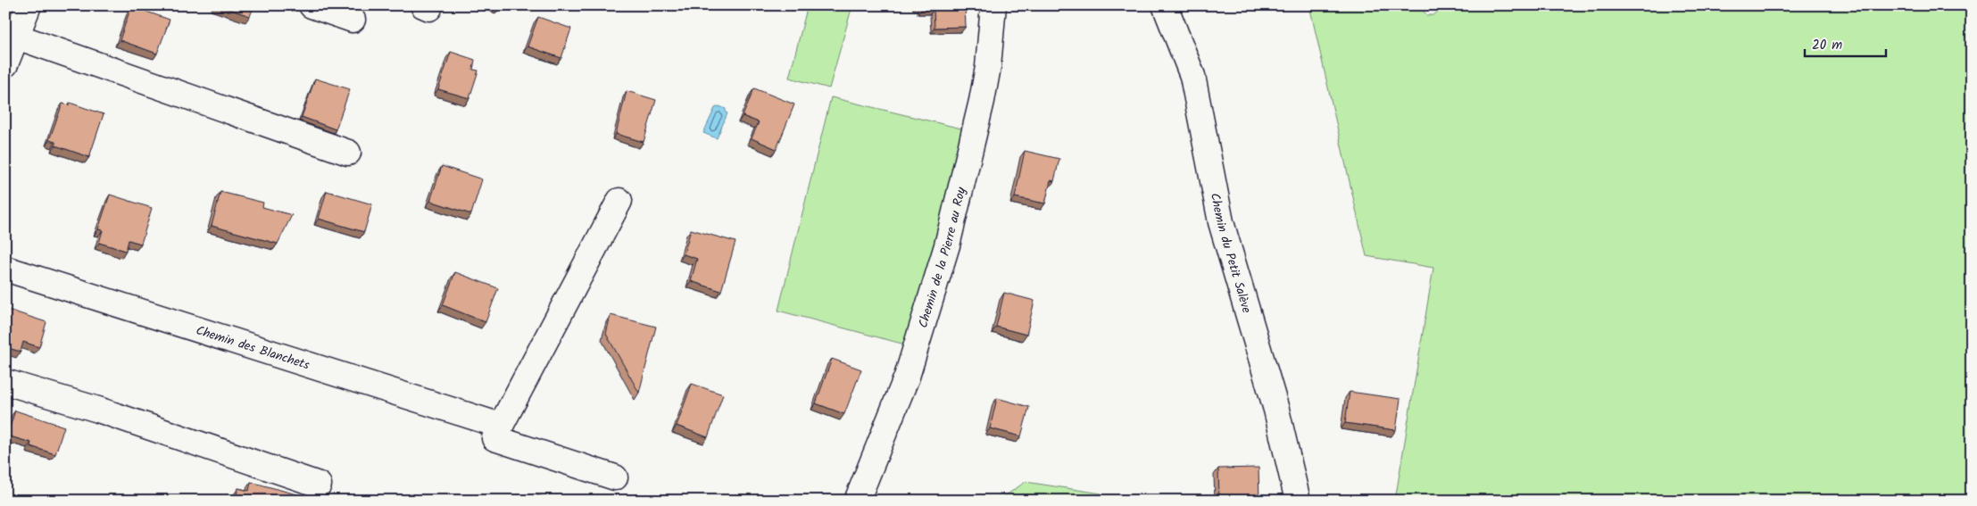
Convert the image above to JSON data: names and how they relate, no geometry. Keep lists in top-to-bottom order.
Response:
{
  "streets": {
    "street": ["Chemin du Petit Salève", "Chemin de la Pierre au Roy", "Chemin des Blanchets"]
  },
  "scale_bar": "20 m"
}
